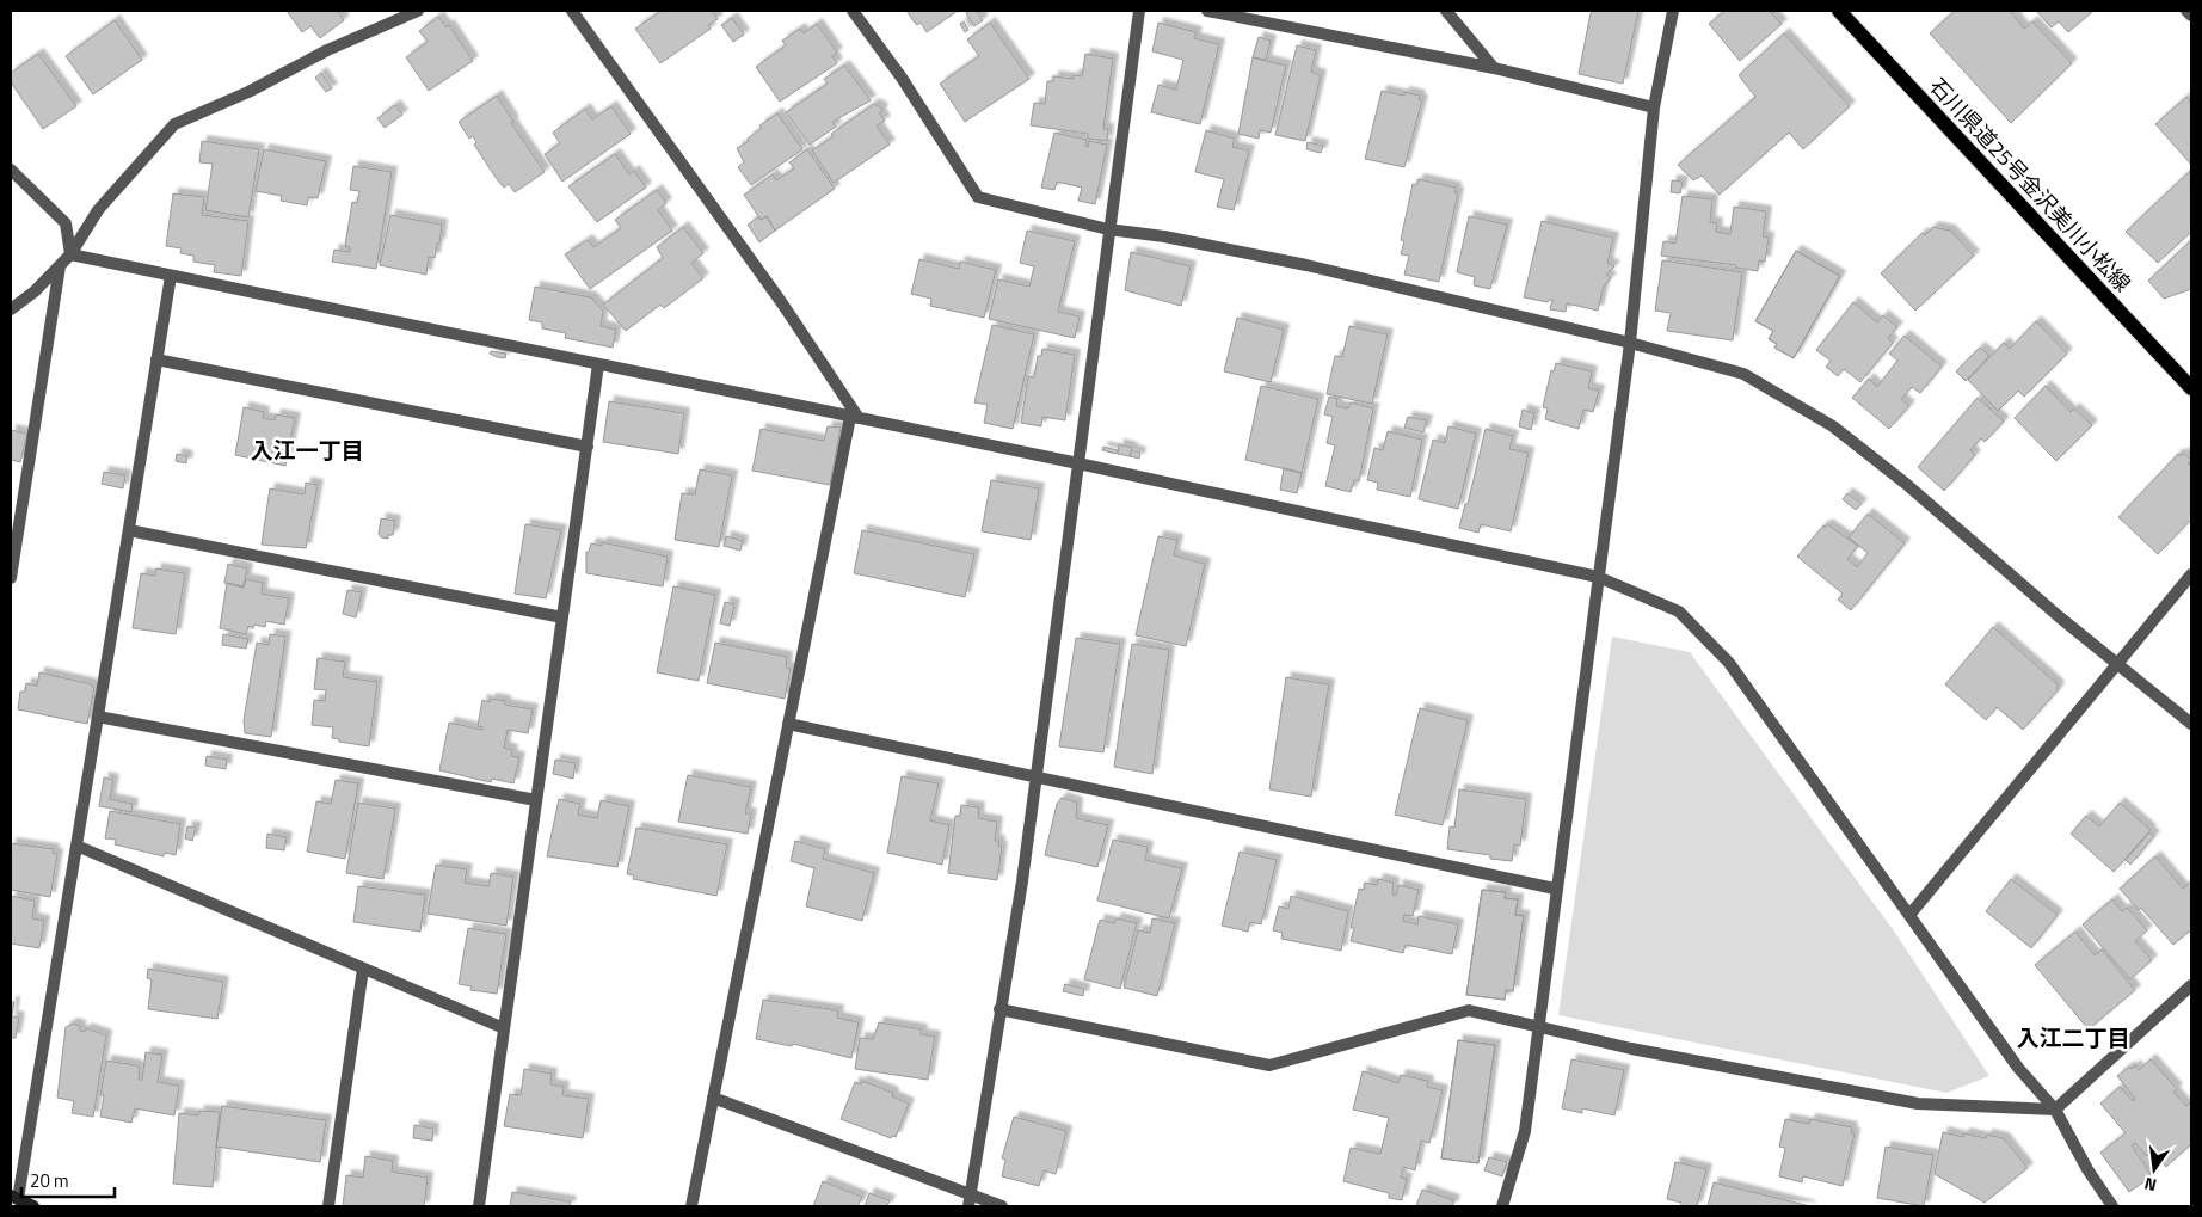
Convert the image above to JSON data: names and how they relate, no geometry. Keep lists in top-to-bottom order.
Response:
{
  "streets": {
    "main road": ["石川県道25号金沢美川小松線"]
  },
  "districts": ["入江一丁目", "入江二丁目"],
  "scale_bar": "20 m",
  "north": "bottom"
}
